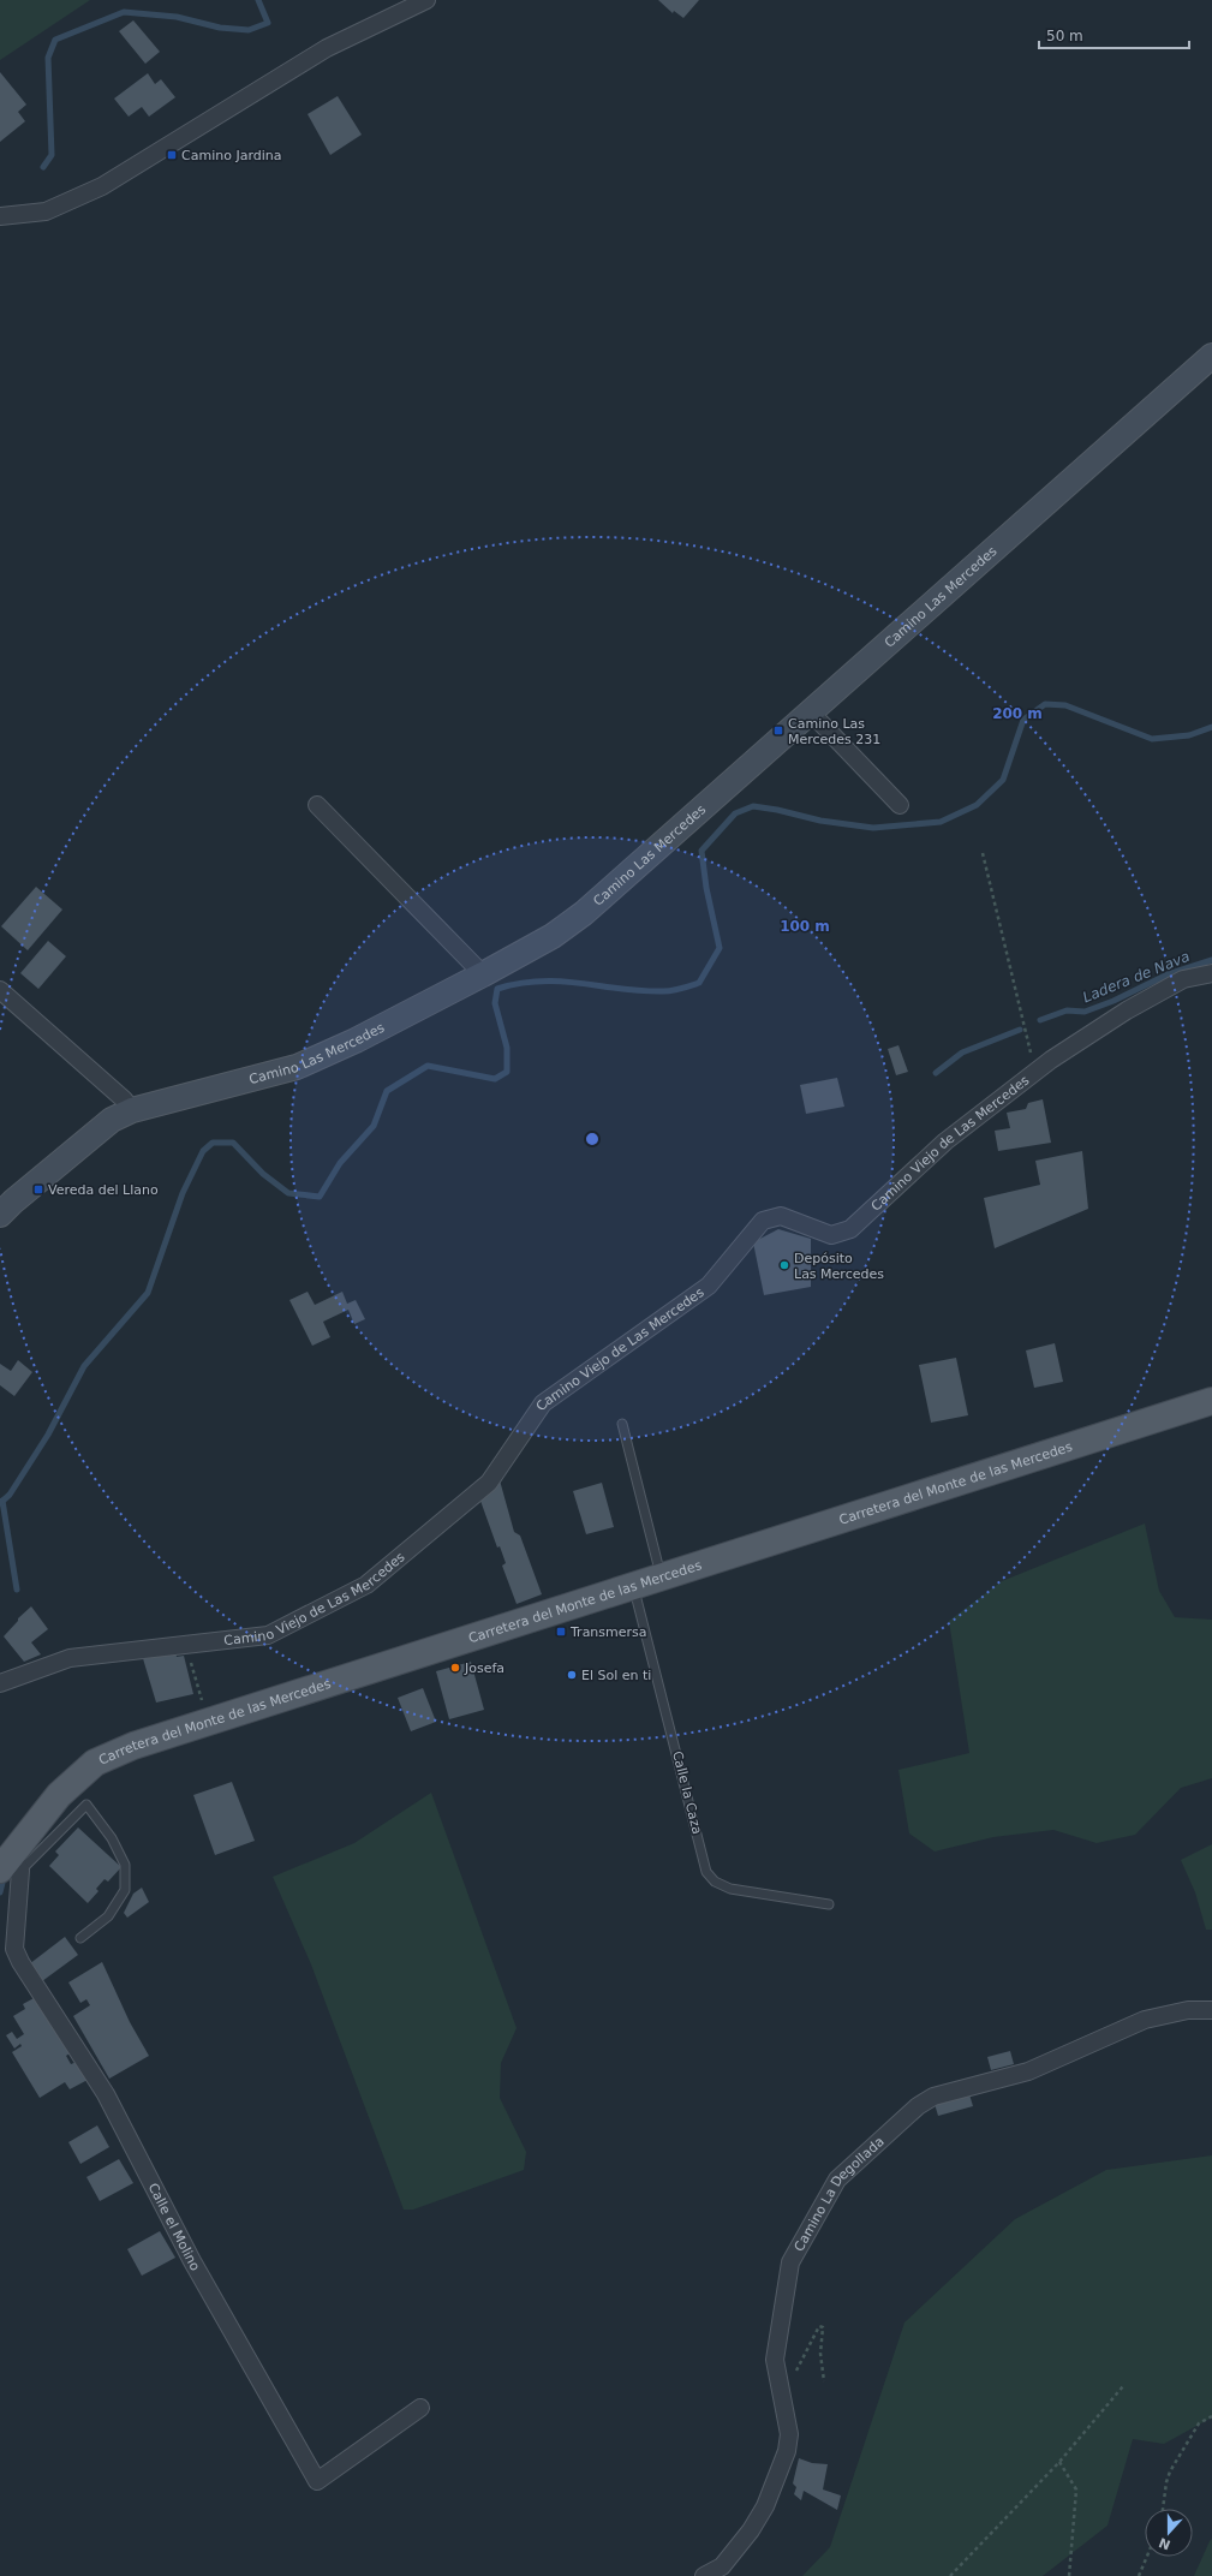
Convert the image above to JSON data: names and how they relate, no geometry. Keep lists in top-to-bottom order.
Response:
{
  "streets": {
    "main road": ["Camino Las Mercedes", "Carretera del Monte de las Mercedes"],
    "street": ["Camino Viejo de Las Mercedes", "Camino La Degollada", "Calle el Molino"],
    "lane": ["Calle la Caza"]
  },
  "crossings": [
    ["Carretera del Monte de las Mercedes", "Calle la Caza"],
    ["Carretera del Monte de las Mercedes", "Calle el Molino"]
  ],
  "water": ["Ladera de Nava"],
  "places": {
    "transit": [
      "Camino Jardina",
      "Camino Las Mercedes 231",
      "Vereda del Llano",
      "Transmersa"
    ],
    "other": ["Depósito Las Mercedes", "Josefa", "El Sol en ti"]
  },
  "scale_bar": "50 m",
  "north": "bottom",
  "rings": ["200 m", "100 m"]
}
